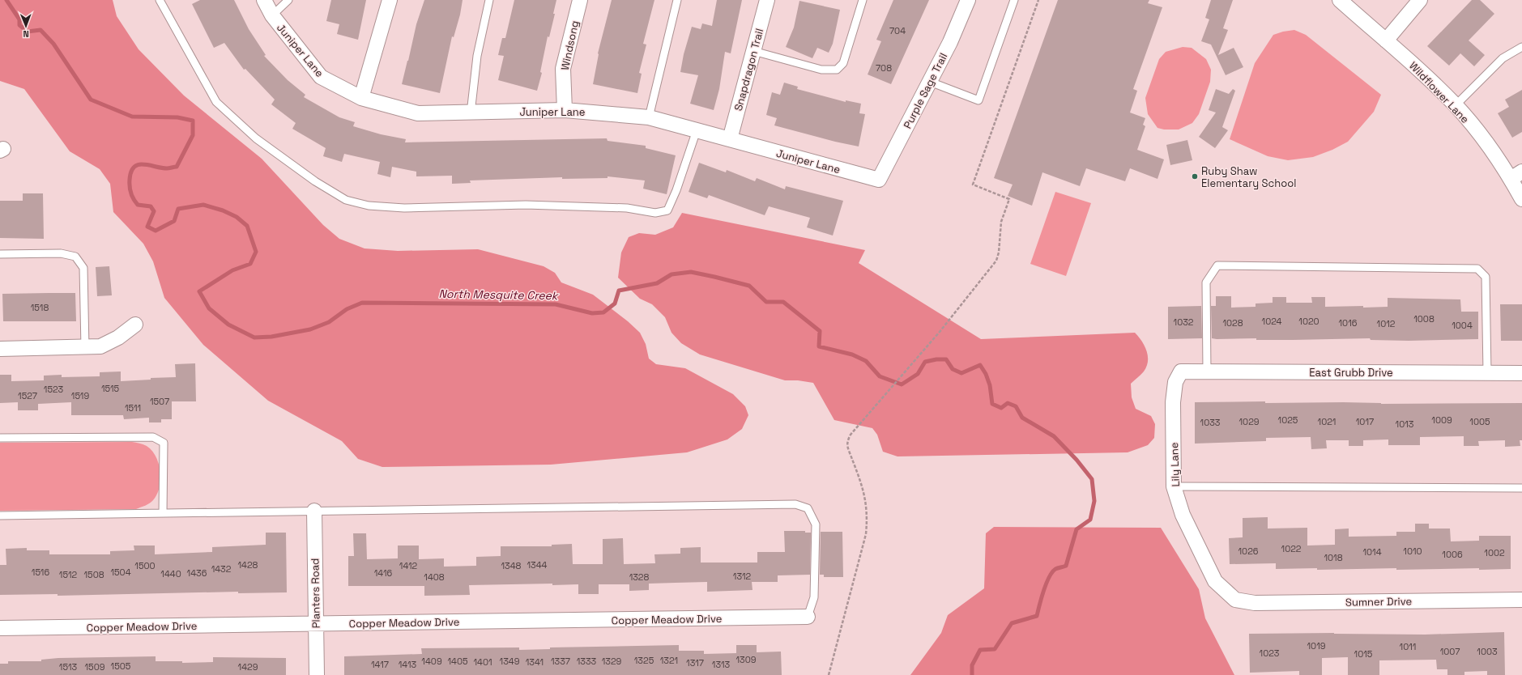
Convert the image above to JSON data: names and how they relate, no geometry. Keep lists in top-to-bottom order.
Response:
{
  "streets": {
    "street": [
      "Windsong",
      "Juniper Lane",
      "Snapdragon Trail",
      "Purple Sage Trail",
      "Wildflower Lane",
      "East Grubb Drive",
      "Lily Lane",
      "Planters Road",
      "Sumner Drive",
      "Copper Meadow Drive"
    ]
  },
  "crossings": [
    ["Windsong", "Juniper Lane"],
    ["Juniper Lane", "Snapdragon Trail"],
    ["Juniper Lane", "Purple Sage Trail"],
    ["East Grubb Drive", "Lily Lane"],
    ["Lily Lane", "Sumner Drive"],
    ["Planters Road", "Copper Meadow Drive"]
  ],
  "water": ["North Mesquite Creek"],
  "places": ["Ruby Shaw Elementary School"],
  "house_numbers": [
    "704",
    "708",
    "1518",
    "1008",
    "1024",
    "1020",
    "1032",
    "1028",
    "1016",
    "1012",
    "1004",
    "1515",
    "1523",
    "1527",
    "1519",
    "1507",
    "1511",
    "1025",
    "1009",
    "1029",
    "1021",
    "1017",
    "1005",
    "1033",
    "1013",
    "1022",
    "1026",
    "1010",
    "1014",
    "1002",
    "1006",
    "1018",
    "1428",
    "1344",
    "1500",
    "1412",
    "1348",
    "1432",
    "1516",
    "1504",
    "1436",
    "1416",
    "1440",
    "1512",
    "1508",
    "1312",
    "1408",
    "1328",
    "1019",
    "1011",
    "1007",
    "1003",
    "1023",
    "1015",
    "1309",
    "1325",
    "1321",
    "1409",
    "1405",
    "1349",
    "1337",
    "1333",
    "1329",
    "1401",
    "1341",
    "1317",
    "1417",
    "1413",
    "1313",
    "1505",
    "1513",
    "1509",
    "1429"
  ],
  "north": "bottom"
}
